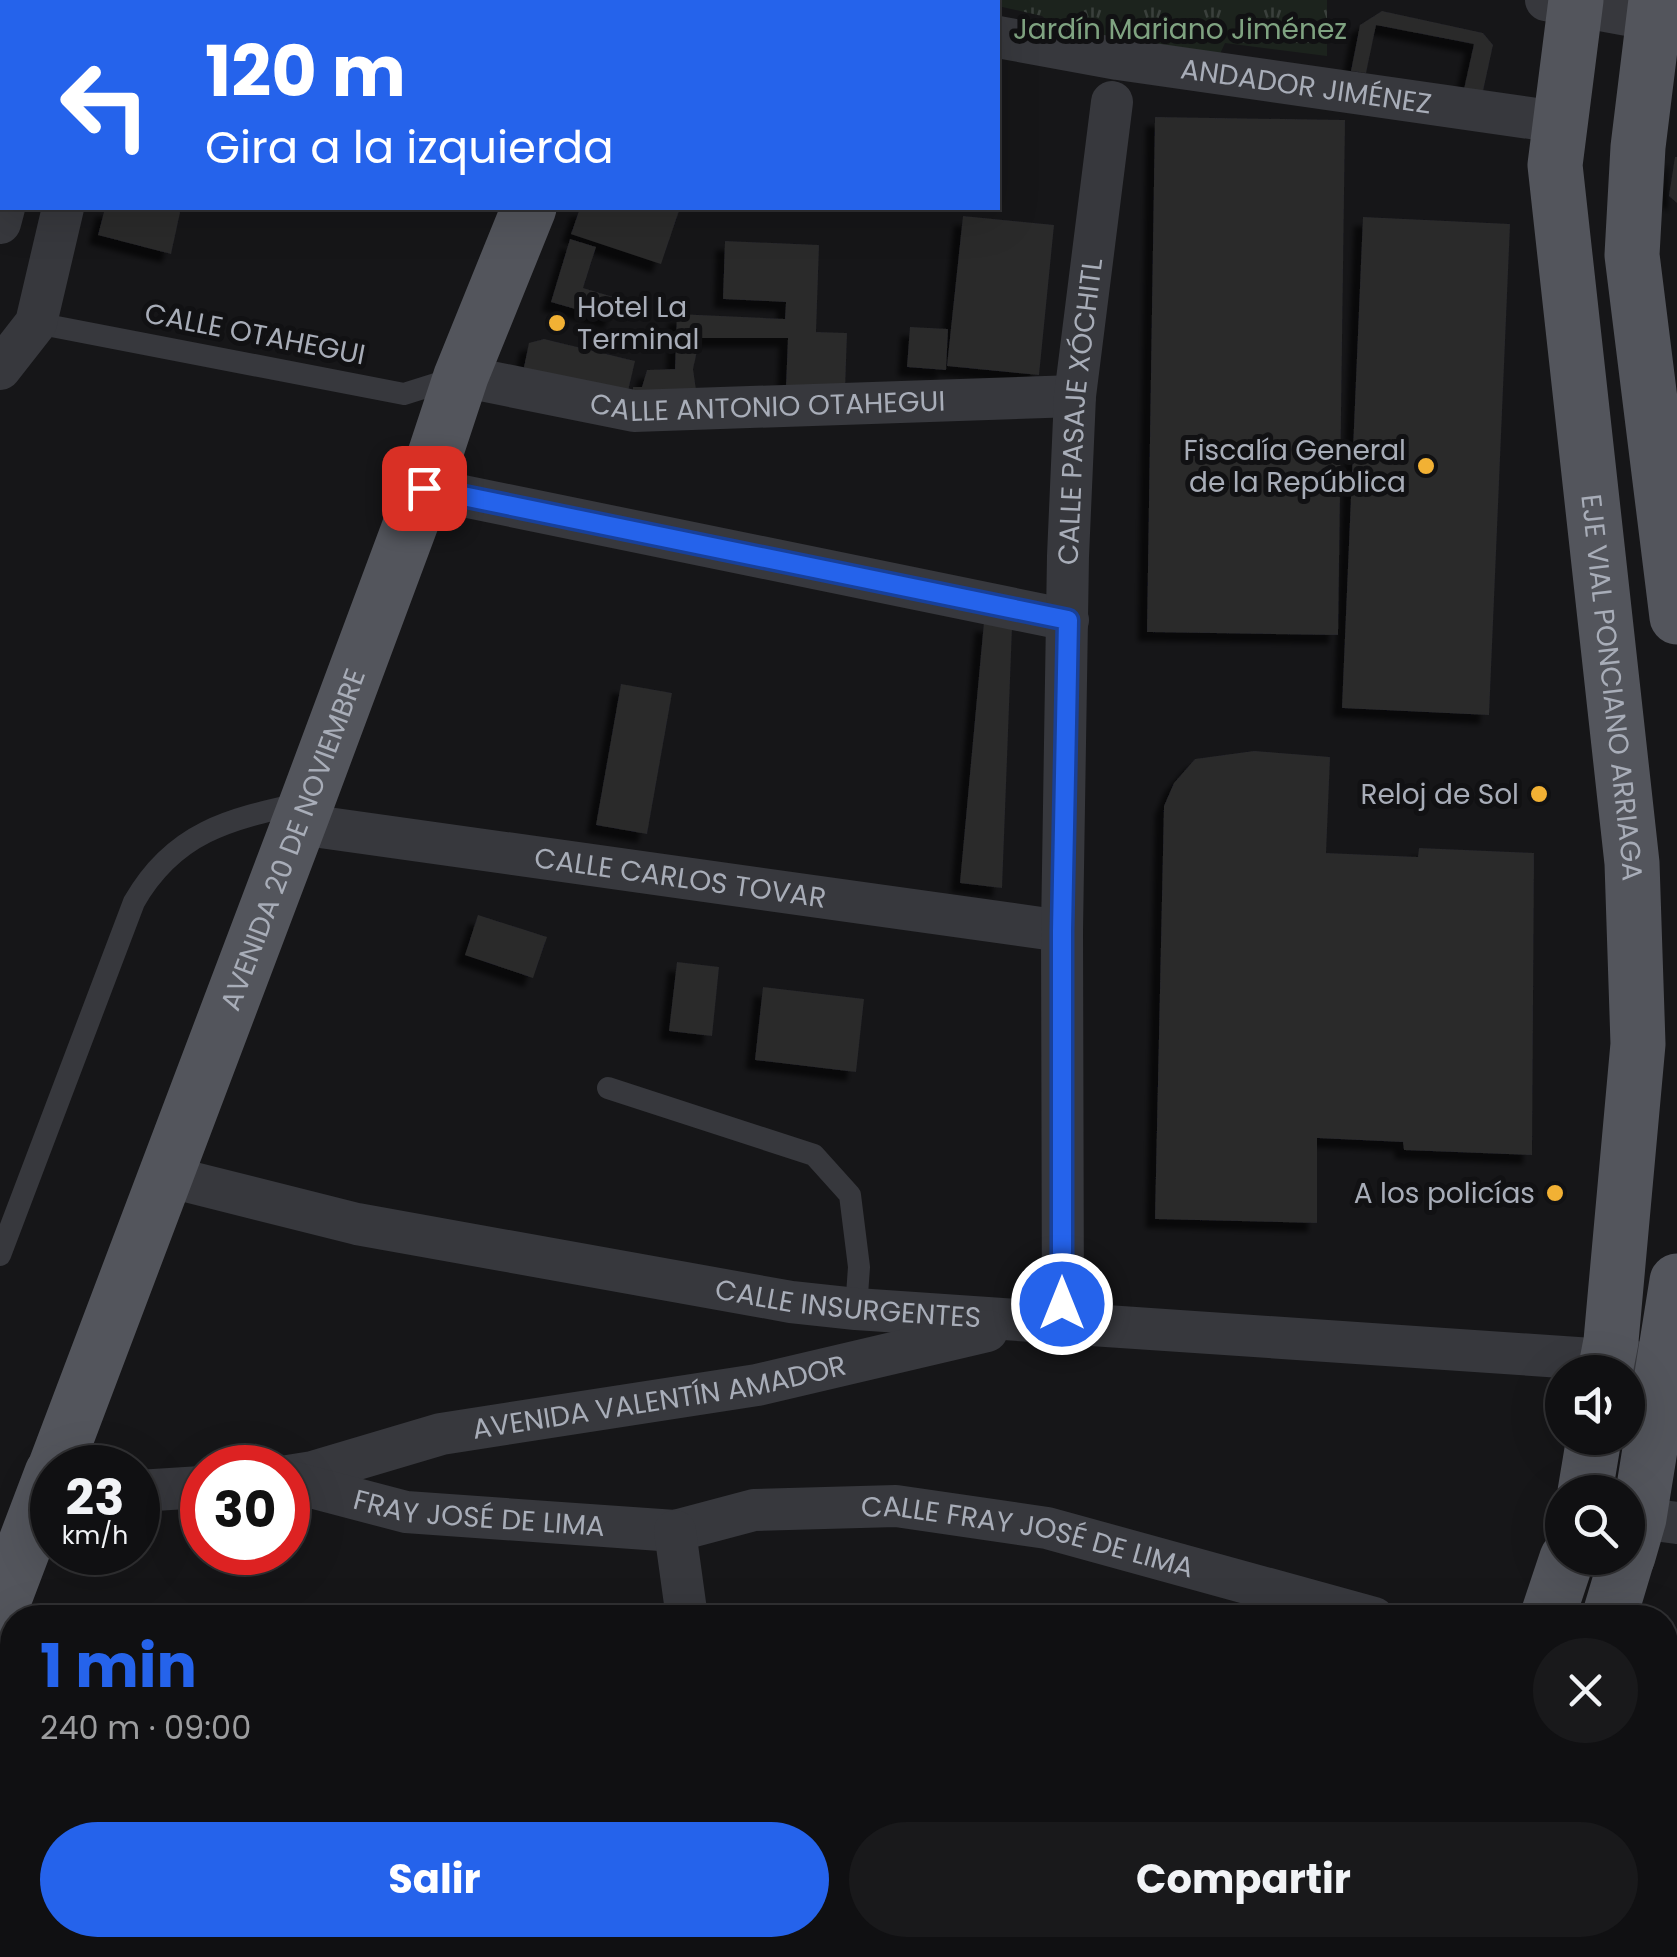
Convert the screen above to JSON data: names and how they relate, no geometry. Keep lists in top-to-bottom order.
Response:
{
  "streets": {
    "main road": ["EJE VIAL PONCIANO ARRIAGA", "AVENIDA 20 DE NOVIEMBRE"],
    "street": [
      "ANDADOR JIMÉNEZ",
      "CALLE ANTONIO OTAHEGUI",
      "CALLE PASAJE XÓCHITL",
      "CALLE CARLOS TOVAR",
      "CALLE INSURGENTES",
      "AVENIDA VALENTÍN AMADOR",
      "FRAY JOSÉ DE LIMA",
      "CALLE FRAY JOSÉ DE LIMA"
    ],
    "lane": ["CALLE OTAHEGUI"]
  },
  "crossings": [
    ["ANDADOR JIMÉNEZ", "EJE VIAL PONCIANO ARRIAGA"],
    ["CALLE OTAHEGUI", "CALLE ANTONIO OTAHEGUI"],
    ["CALLE OTAHEGUI", "AVENIDA 20 DE NOVIEMBRE"],
    ["CALLE ANTONIO OTAHEGUI", "CALLE PASAJE XÓCHITL"],
    ["CALLE ANTONIO OTAHEGUI", "AVENIDA 20 DE NOVIEMBRE"],
    ["CALLE PASAJE XÓCHITL", "CALLE CARLOS TOVAR"],
    ["CALLE PASAJE XÓCHITL", "CALLE INSURGENTES"],
    ["CALLE PASAJE XÓCHITL", "AVENIDA VALENTÍN AMADOR"],
    ["AVENIDA 20 DE NOVIEMBRE", "CALLE CARLOS TOVAR"],
    ["AVENIDA 20 DE NOVIEMBRE", "CALLE INSURGENTES"],
    ["CALLE INSURGENTES", "AVENIDA VALENTÍN AMADOR"],
    ["FRAY JOSÉ DE LIMA", "CALLE FRAY JOSÉ DE LIMA"]
  ],
  "parks": ["Jardín Mariano Jiménez"],
  "places": [
    "Hotel La Terminal",
    "Fiscalía General de la República",
    "Reloj de Sol",
    "A los policías"
  ],
  "page": {
    "turn": ["120 m", "Gira a la izquierda"],
    "speed": "23 km/h",
    "limit": "30",
    "heading": ["1 min", "240 m · 09:00"],
    "buttons": ["Salir", "Compartir"]
  }
}
